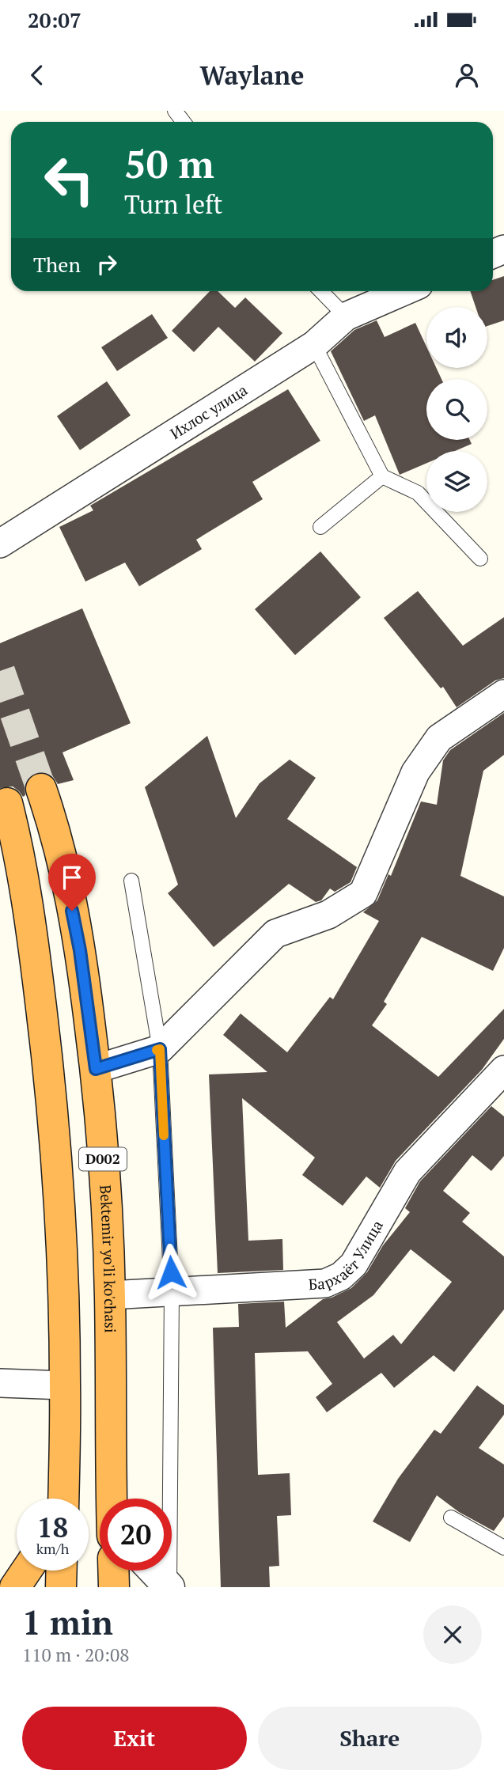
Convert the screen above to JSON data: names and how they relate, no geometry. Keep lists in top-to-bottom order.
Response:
{
  "streets": {
    "highway": ["D002", "Bektemir yo'li ko'chasi"],
    "street": ["Ихлос улица", "Бархаёт Улица"]
  },
  "crossings": [
    ["Бархаёт Улица", "Bektemir yo'li ko'chasi"]
  ],
  "page": {
    "status": "20:07",
    "header": "Waylane",
    "turn": ["50 m", "Turn left"],
    "then": "Then",
    "speed": "18 km/h",
    "limit": "20",
    "heading": ["1 min", "110 m · 20:08"],
    "buttons": ["Exit", "Share"]
  }
}
